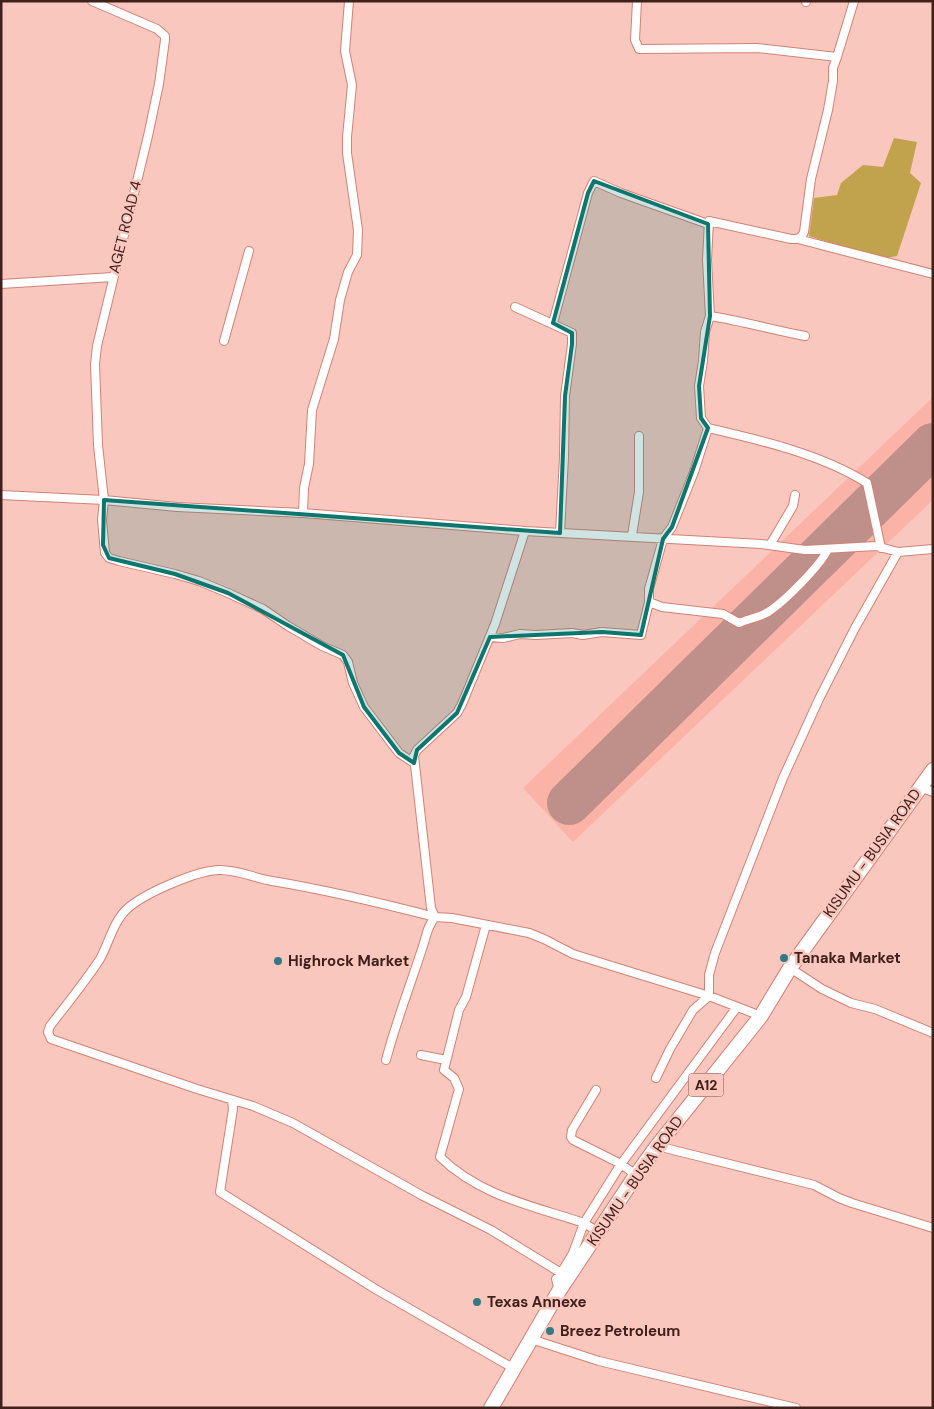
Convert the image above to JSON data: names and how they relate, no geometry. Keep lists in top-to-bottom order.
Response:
{
  "streets": {
    "highway": ["KISUMU - BUSIA ROAD", "A12"],
    "street": ["AGET ROAD 4"]
  },
  "places": [
    "Tanaka Market",
    "Highrock Market",
    "Texas Annexe",
    "Breez Petroleum"
  ]
}
